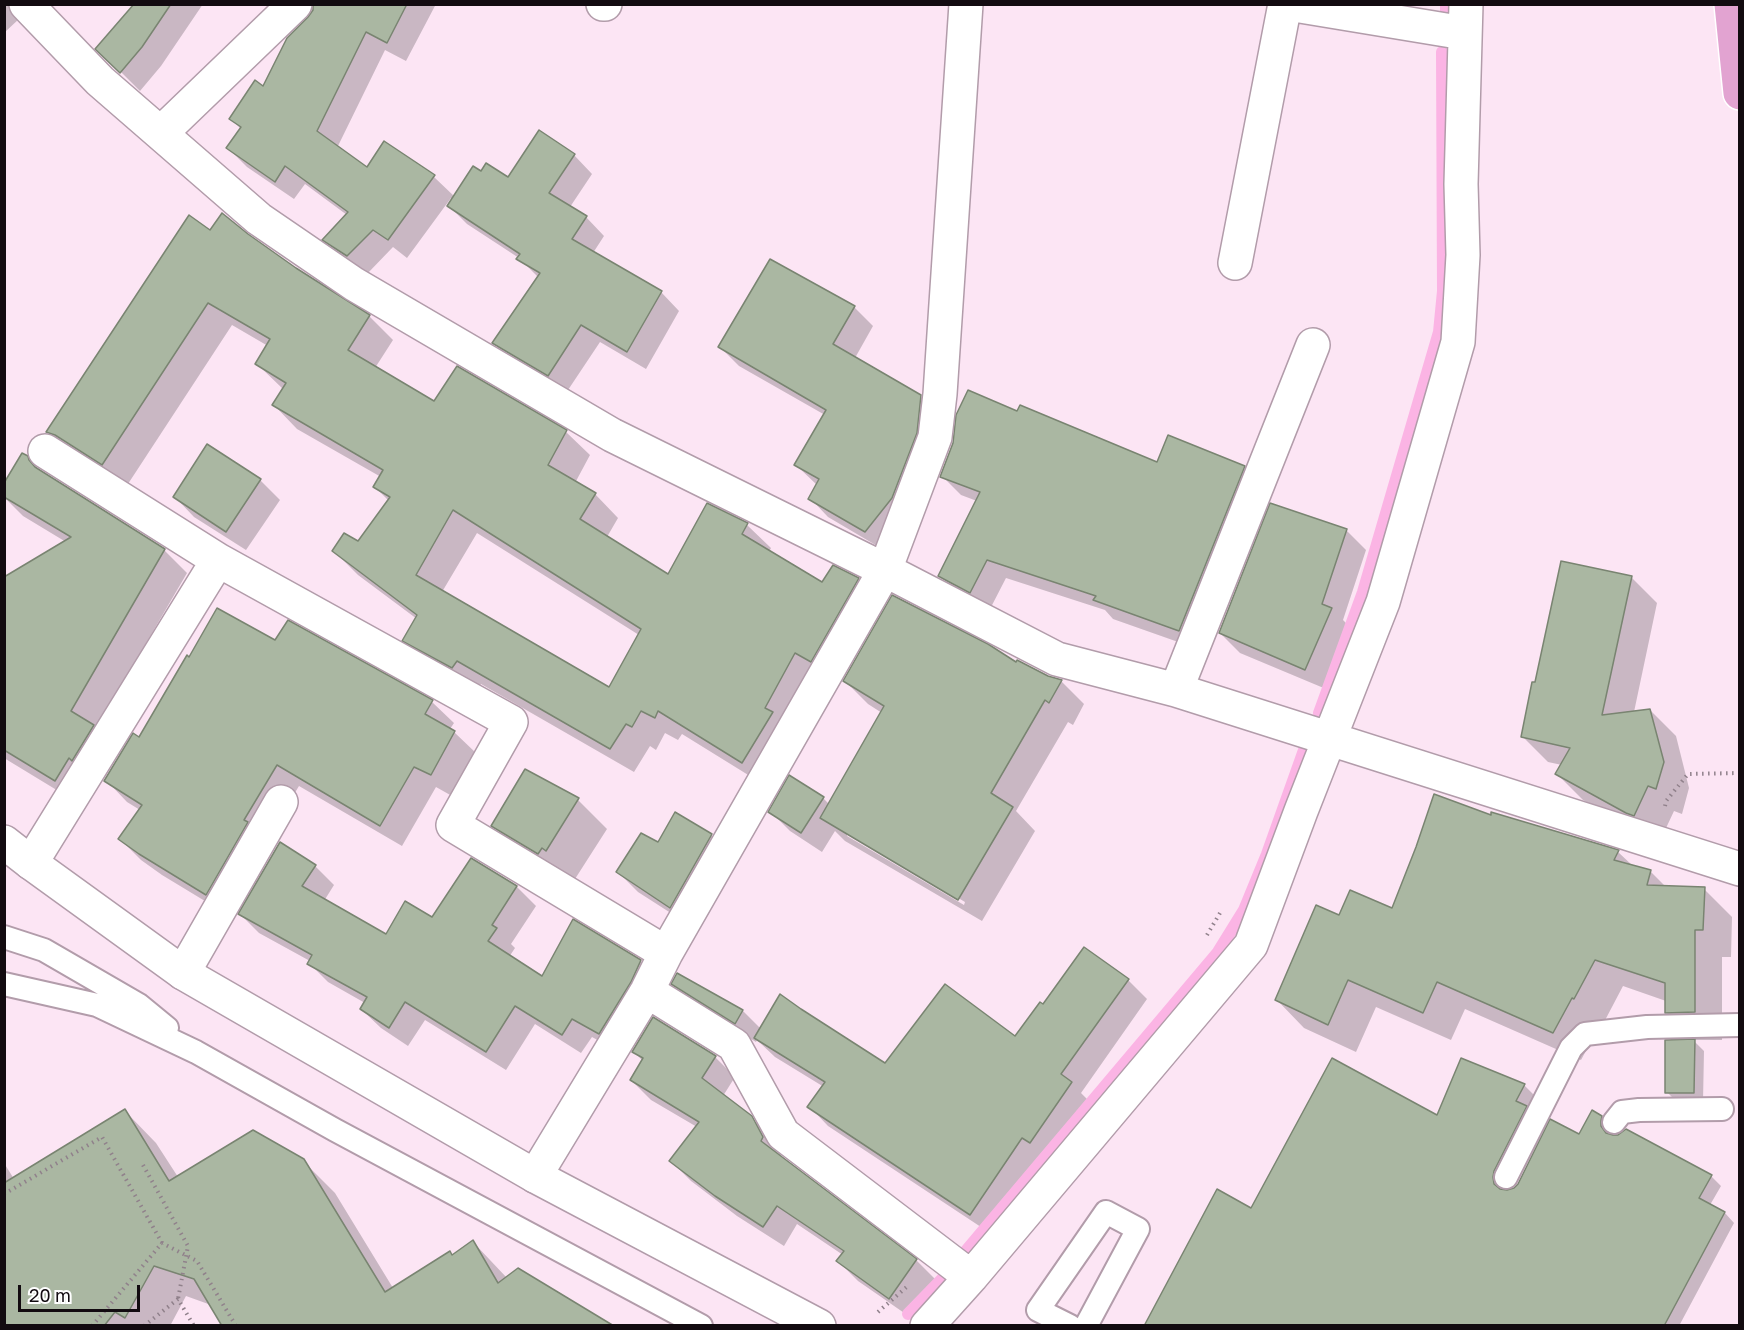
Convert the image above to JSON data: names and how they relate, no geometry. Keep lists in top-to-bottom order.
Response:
{
  "scale_bar": "20 m"
}
